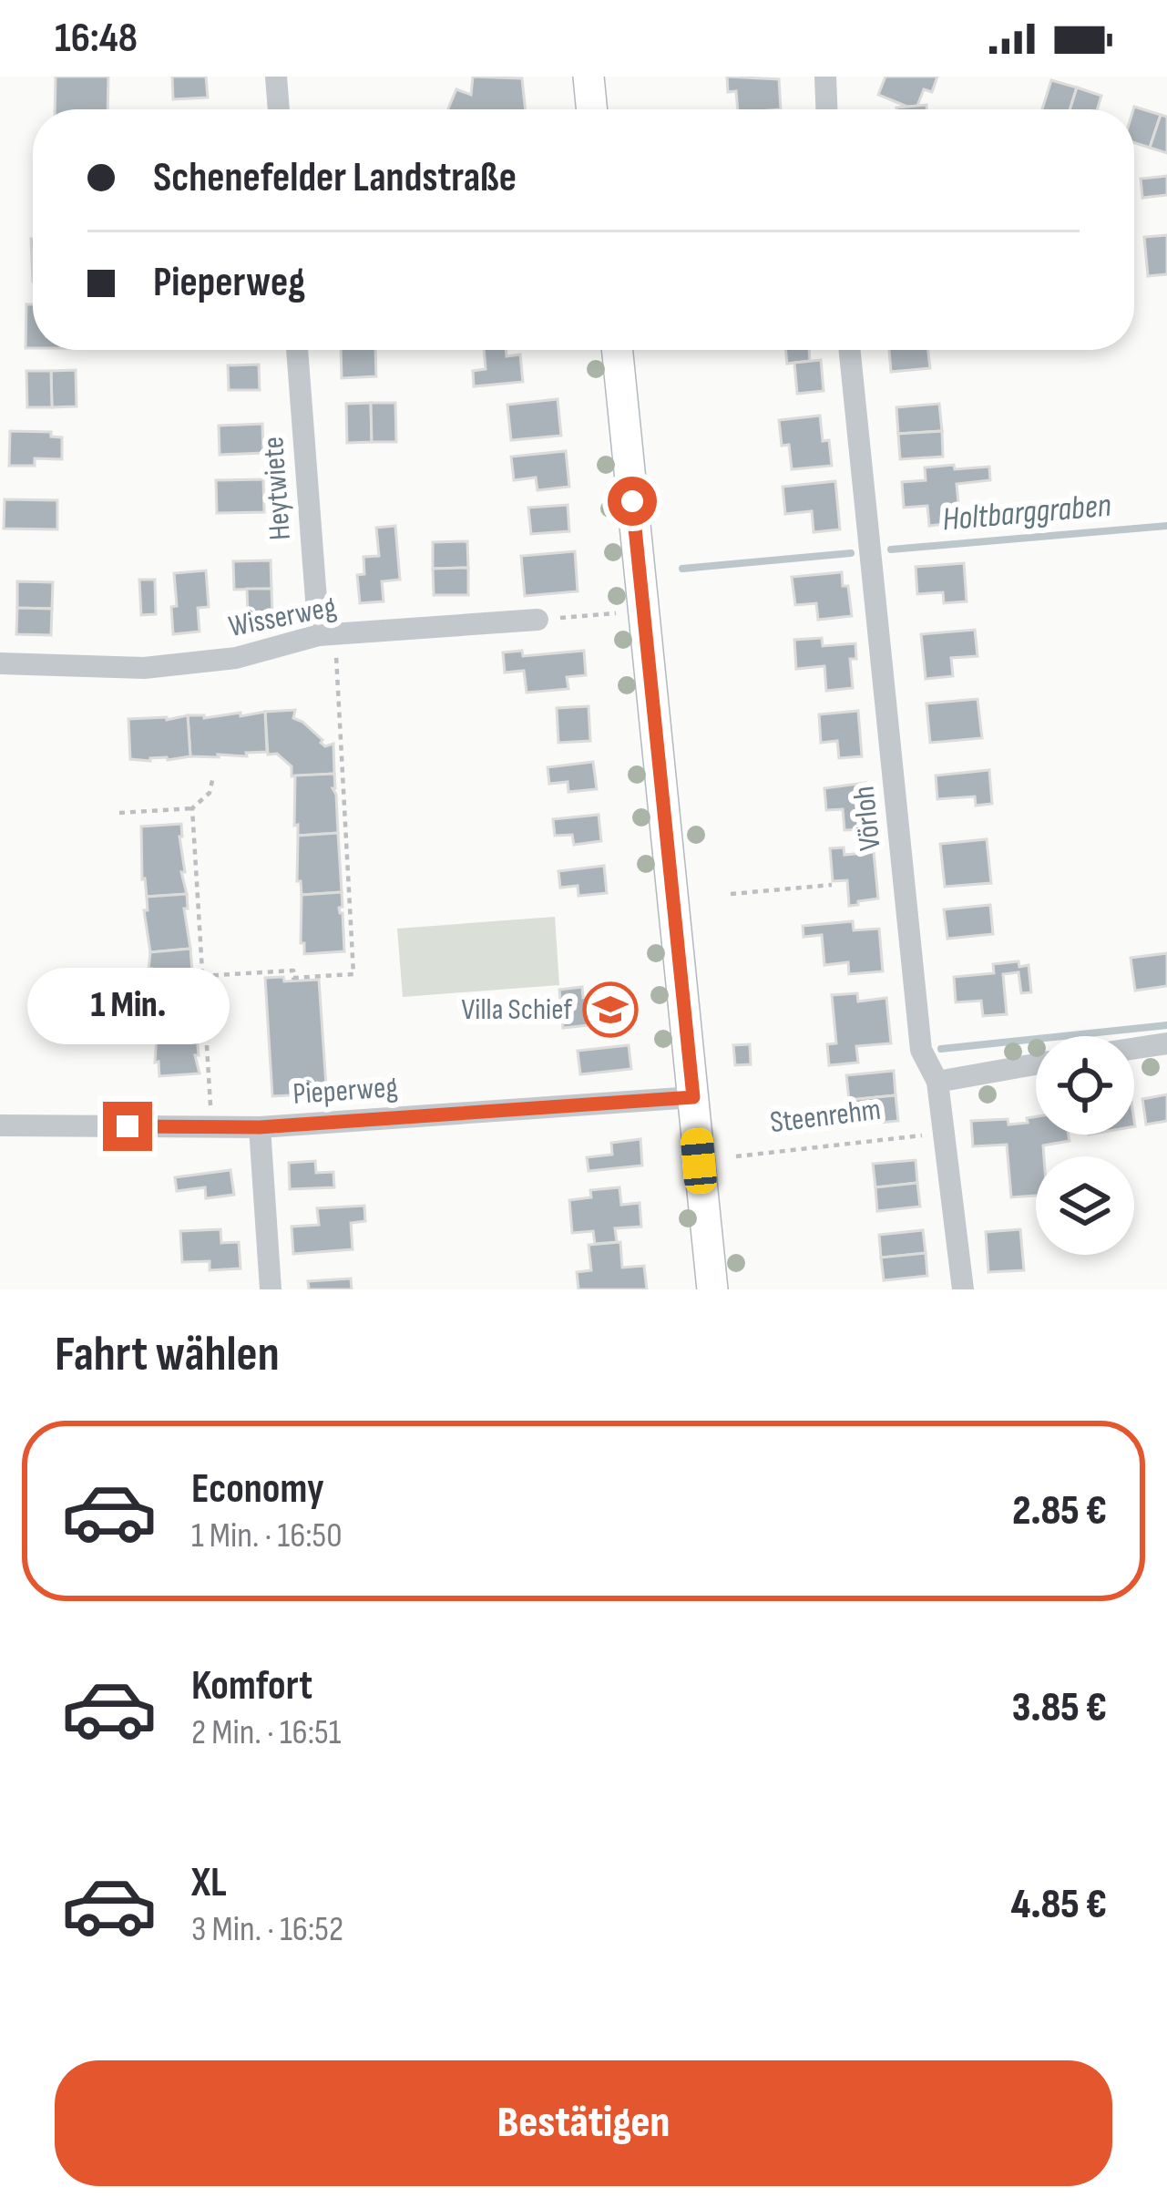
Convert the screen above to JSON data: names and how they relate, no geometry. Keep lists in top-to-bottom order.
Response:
{
  "streets": {
    "street": [
      "Heytwiete",
      "Wisserweg",
      "Vörloh",
      "Pieperweg"
    ],
    "path": ["Steenrehm"]
  },
  "crossings": [
    ["Heytwiete", "Wisserweg"]
  ],
  "water": ["Holtbarggraben"],
  "places": {
    "school or university": ["Villa Schief"]
  },
  "page": {
    "status": "16:48",
    "banner": ["Schenefelder Landstraße", "Pieperweg"],
    "bubble": "1 Min.",
    "heading": "Fahrt wählen",
    "list": [
      {
        "name": "Economy",
        "note": "1 Min. · 16:50",
        "value": "2.85 €"
      },
      {
        "name": "Komfort",
        "note": "2 Min. · 16:51",
        "value": "3.85 €"
      },
      {
        "name": "XL",
        "note": "3 Min. · 16:52",
        "value": "4.85 €"
      }
    ],
    "buttons": "Bestätigen"
  }
}
